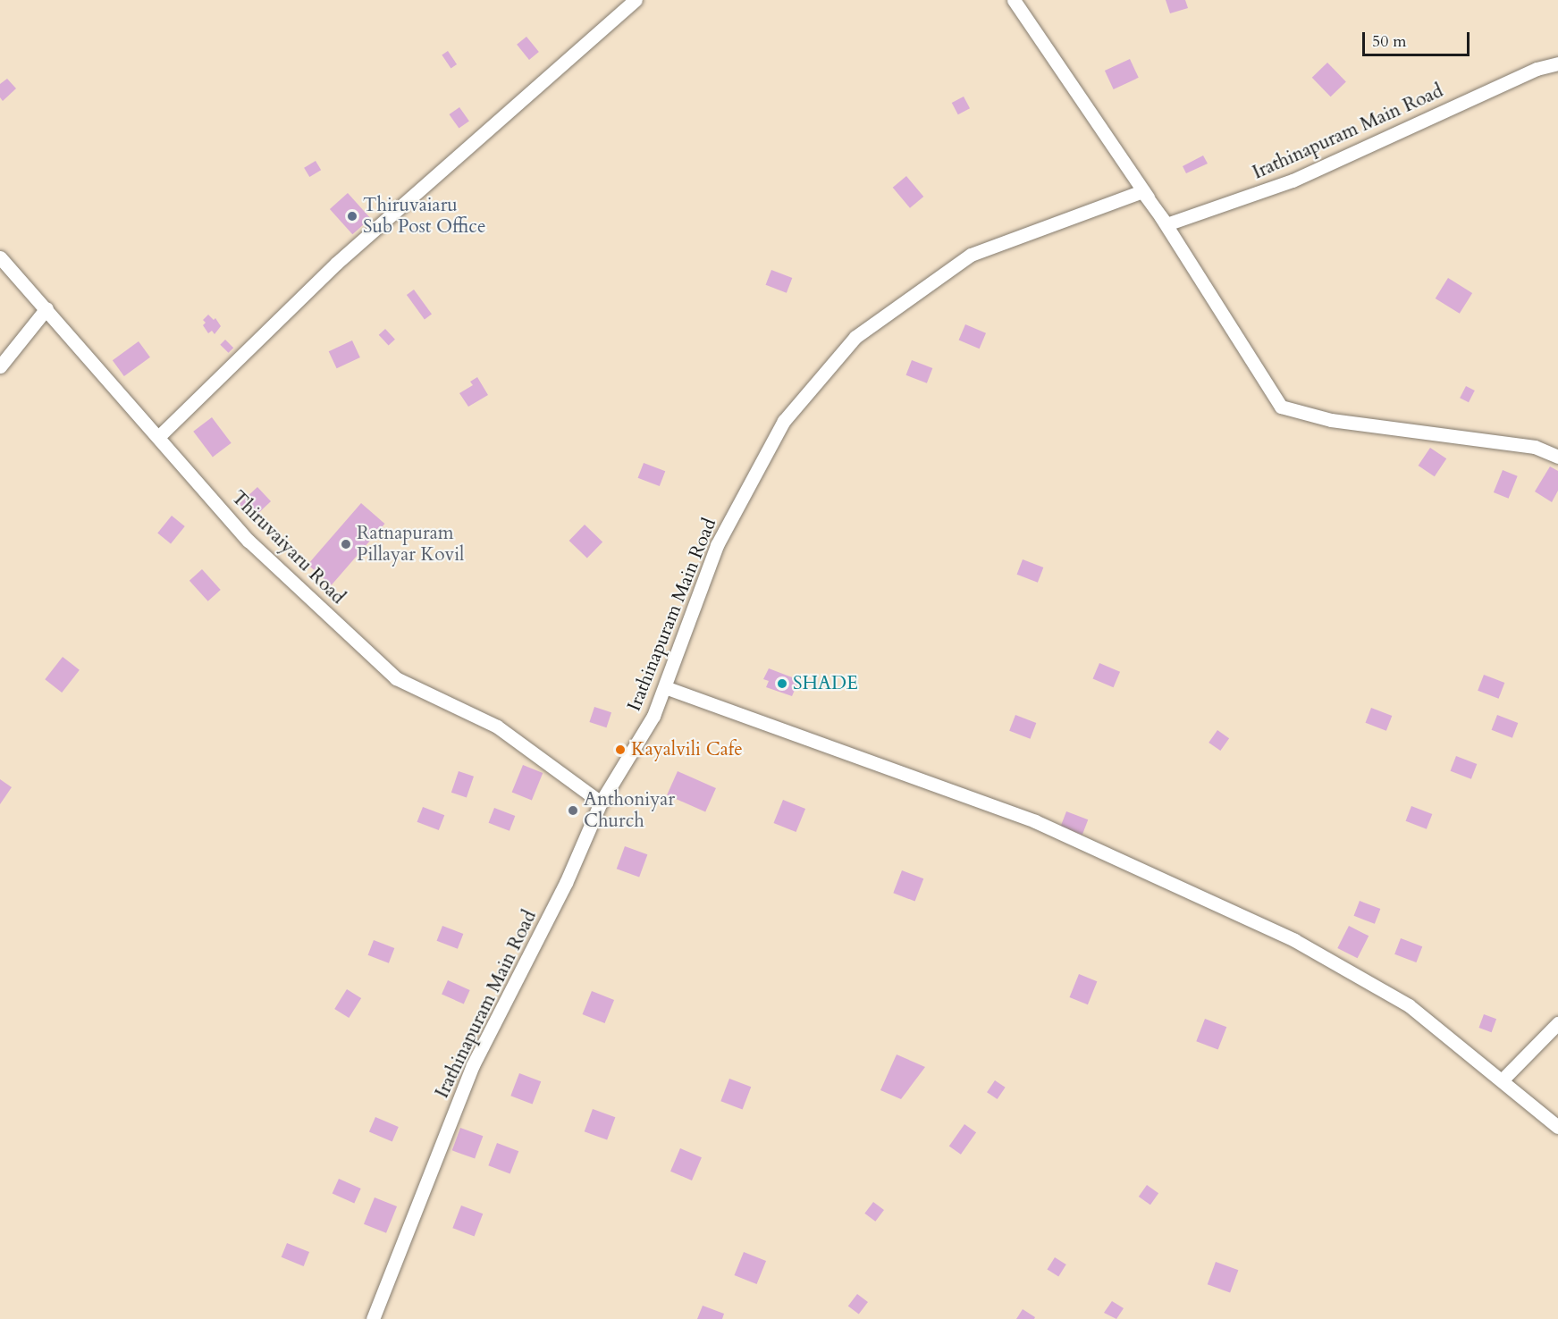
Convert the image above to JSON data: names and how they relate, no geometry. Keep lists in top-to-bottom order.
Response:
{
  "streets": {
    "street": ["Irathinapuram Main Road", "Thiruvaiyaru Road"]
  },
  "crossings": [
    ["Irathinapuram Main Road", "Thiruvaiyaru Road"]
  ],
  "places": [
    "Thiruvaiaru Sub Post Office",
    "Ratnapuram Pillayar Kovil",
    "SHADE",
    "Kayalvili Cafe",
    "Anthoniyar Church"
  ],
  "scale_bar": "50 m"
}
